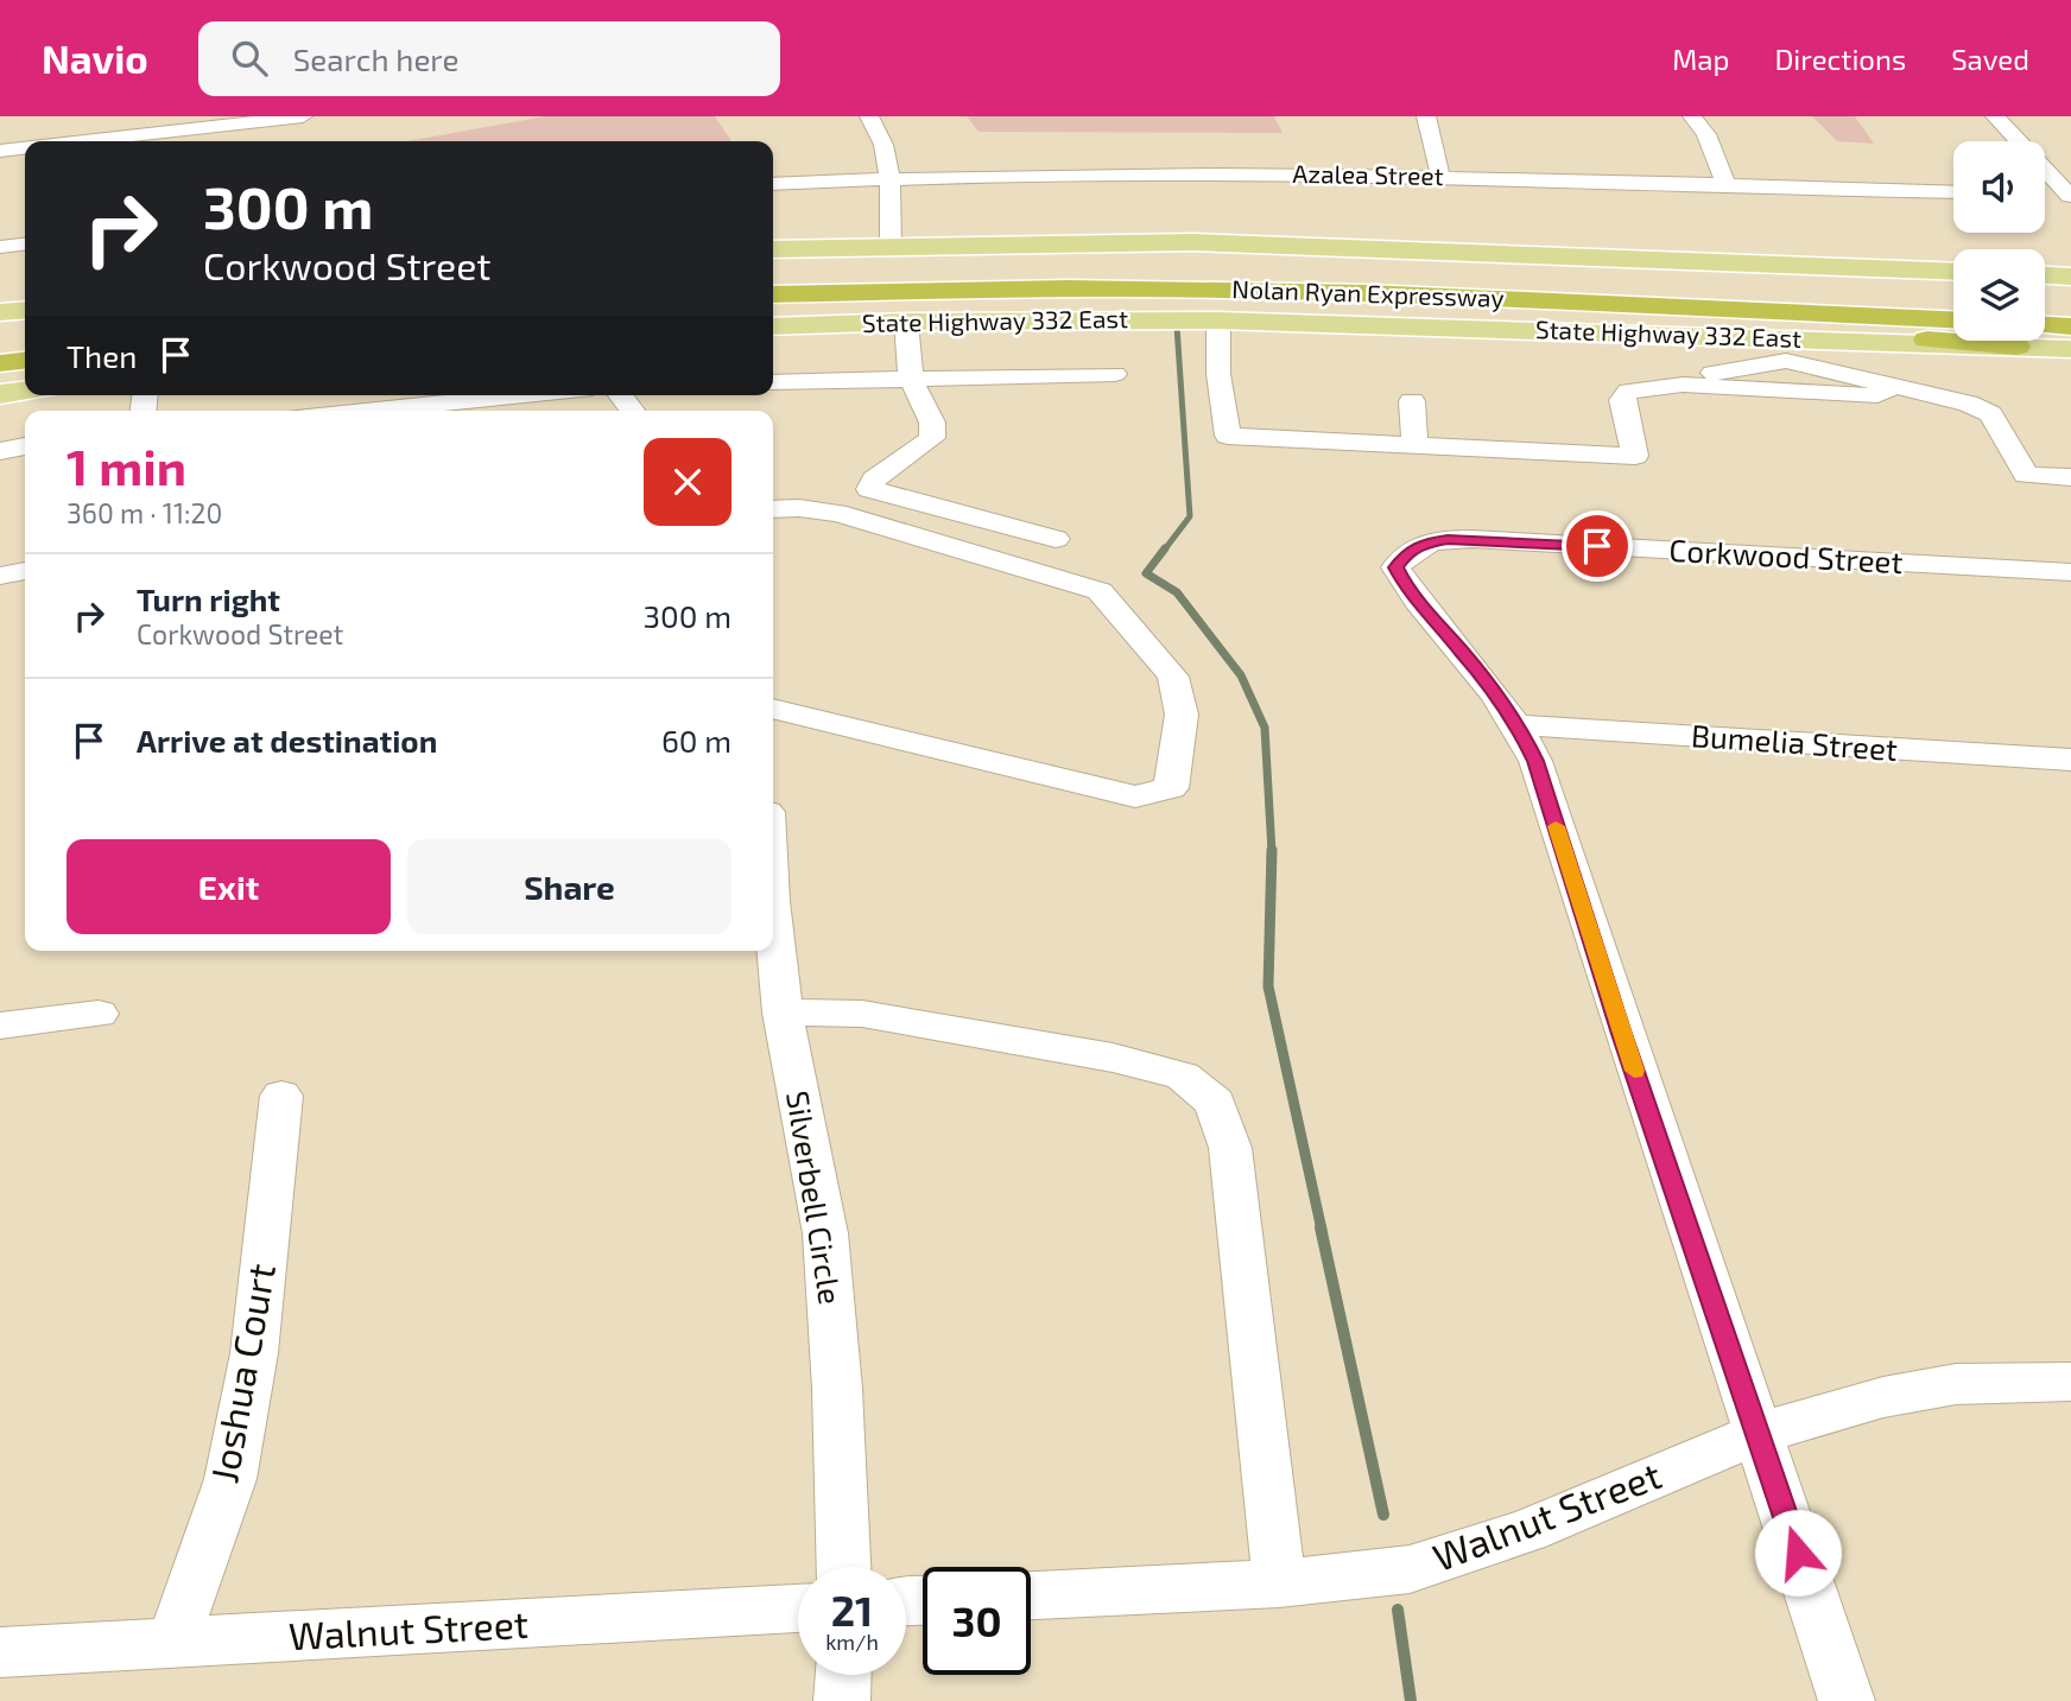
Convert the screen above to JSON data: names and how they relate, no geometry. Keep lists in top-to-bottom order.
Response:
{
  "streets": {
    "highway": ["Nolan Ryan Expressway"],
    "main road": ["State Highway 332 East"],
    "street": [
      "Azalea Street",
      "Corkwood Street",
      "Bumelia Street",
      "Silverbell Circle",
      "Joshua Court",
      "Walnut Street"
    ]
  },
  "crossings": [
    ["Corkwood Street", "Bumelia Street"],
    ["Corkwood Street", "Walnut Street"],
    ["Joshua Court", "Walnut Street"]
  ],
  "page": {
    "header": "Navio",
    "search": "Search here",
    "nav": ["Map", "Directions", "Saved"],
    "turn": ["300 m", "Corkwood Street"],
    "then": "Then",
    "heading": ["1 min", "360 m · 11:20"],
    "list": [
      {
        "name": "Turn right",
        "note": "Corkwood Street",
        "value": "300 m"
      },
      {
        "name": "Arrive at destination",
        "value": "60 m"
      }
    ],
    "buttons": ["Exit", "Share"],
    "speed": "21 km/h",
    "limit": "30"
  }
}
